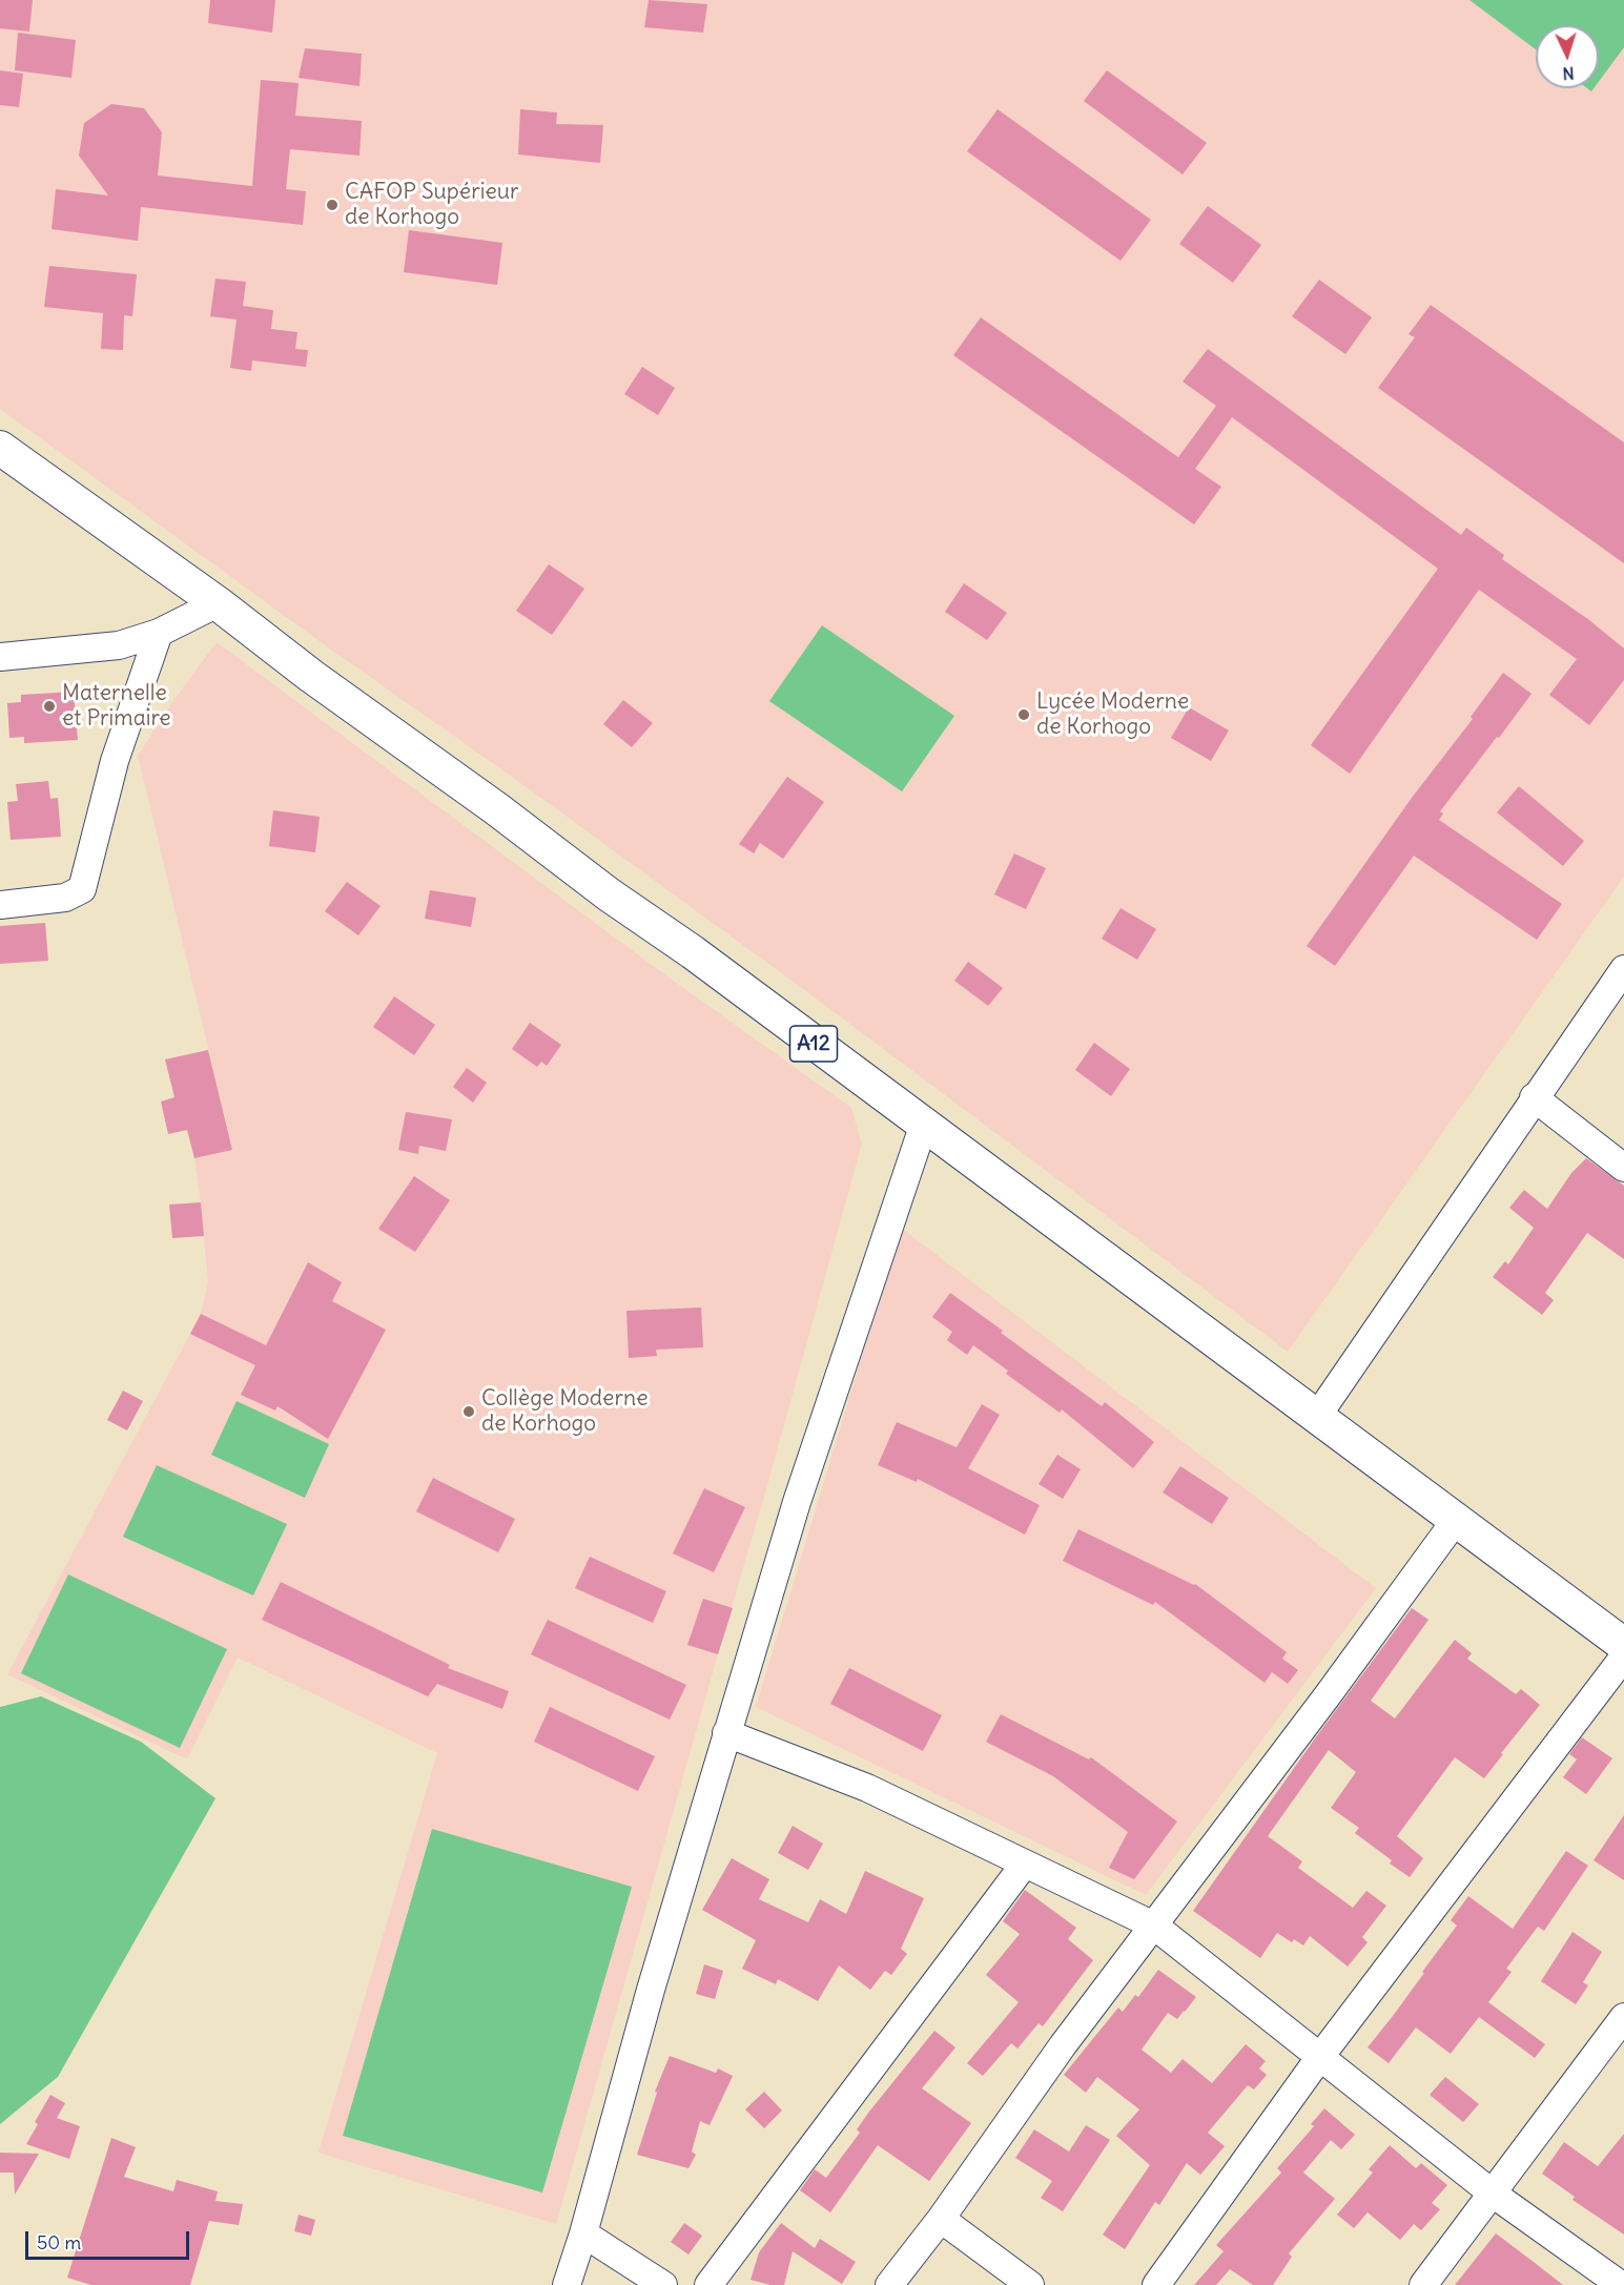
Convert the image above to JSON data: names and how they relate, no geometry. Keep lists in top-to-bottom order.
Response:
{
  "streets": {
    "main road": ["A12"]
  },
  "places": [
    "CAFOP Supérieur de Korhogo",
    "Maternelle et Primaire",
    "Lycée Moderne de Korhogo",
    "Collège Moderne de Korhogo"
  ],
  "scale_bar": "50 m",
  "north": "bottom"
}
